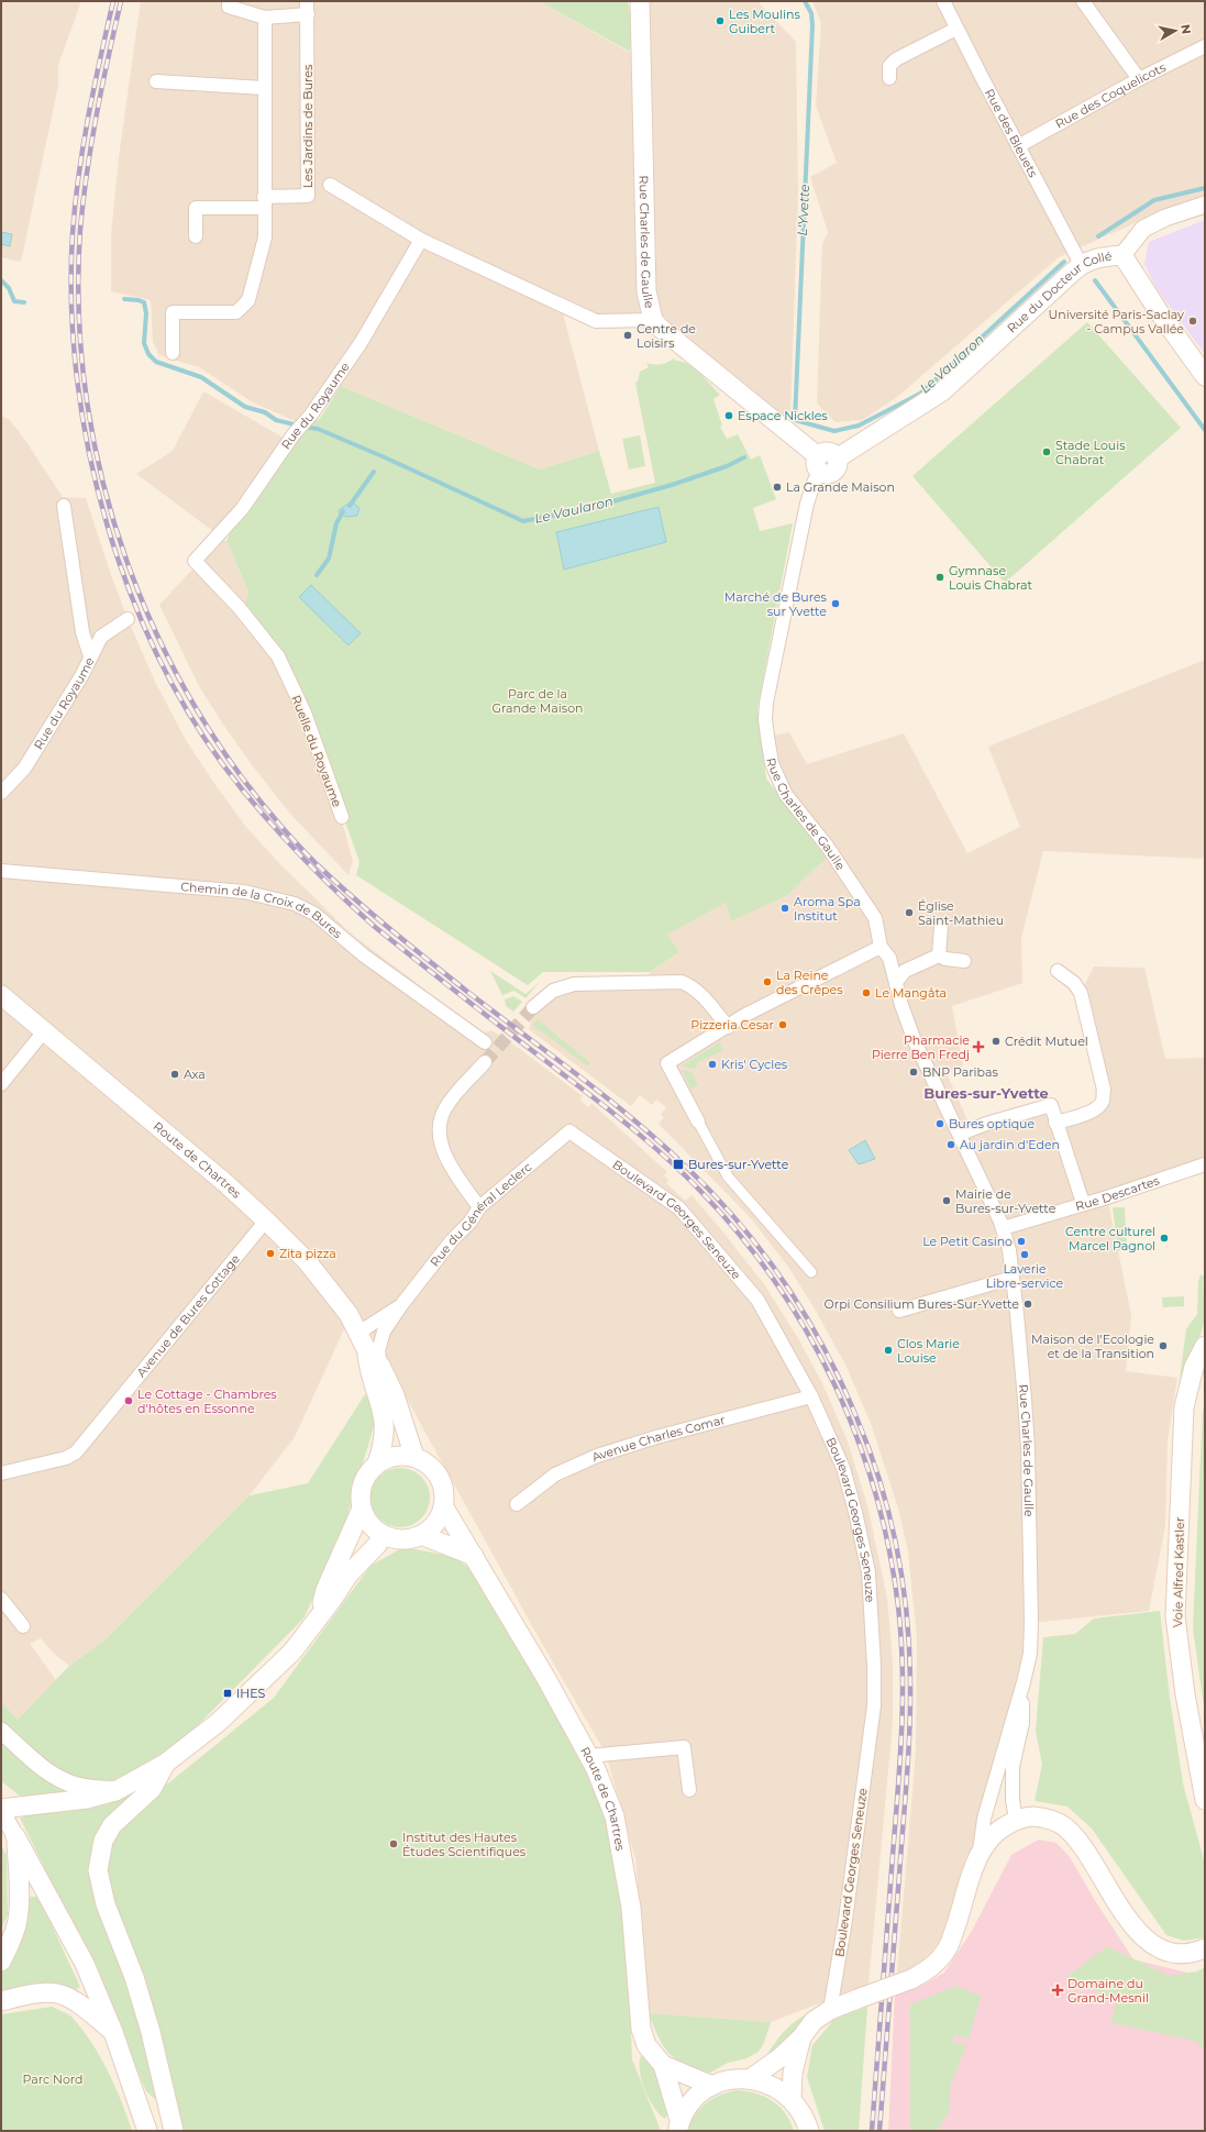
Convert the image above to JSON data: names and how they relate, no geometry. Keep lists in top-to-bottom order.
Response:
{
  "streets": {
    "main road": [
      "Rue Charles de Gaulle",
      "Rue du Docteur Collé",
      "Route de Chartres",
      "Voie Alfred Kastler"
    ],
    "street": [
      "Rue des Coquelicots",
      "Les Jardins de Bures",
      "Rue des Bleuets",
      "Rue du Royaume",
      "Ruelle du Royaume",
      "Chemin de la Croix de Bures",
      "Rue Descartes",
      "Rue du Général Leclerc",
      "Boulevard Georges Seneuze",
      "Avenue de Bures Cottage",
      "Avenue Charles Comar"
    ]
  },
  "crossings": [
    ["Rue des Coquelicots", "Rue des Bleuets"],
    ["Rue des Bleuets", "Rue du Docteur Collé"],
    ["Rue Charles de Gaulle", "Rue du Docteur Collé"],
    ["Rue Charles de Gaulle", "Rue Descartes"],
    ["Rue Charles de Gaulle", "Boulevard Georges Seneuze"],
    ["Rue du Royaume", "Ruelle du Royaume"],
    ["Route de Chartres", "Rue du Général Leclerc"],
    ["Route de Chartres", "Avenue de Bures Cottage"],
    ["Rue du Général Leclerc", "Boulevard Georges Seneuze"],
    ["Boulevard Georges Seneuze", "Avenue Charles Comar"]
  ],
  "districts": ["Bures-sur-Yvette"],
  "water": ["L'Yvette", "Le Vaularon"],
  "parks": ["Parc de la Grande Maison", "Parc Nord"],
  "places": {
    "other": [
      "Les Moulins Guibert",
      "Université Paris-Saclay - Campus Vallée",
      "Centre de Loisirs",
      "Espace Nickles",
      "Stade Louis Chabrat",
      "La Grande Maison",
      "Gymnase Louis Chabrat",
      "Marché de Bures sur Yvette",
      "Aroma Spa Institut",
      "Église Saint-Mathieu",
      "La Reine des Crêpes",
      "Le Mangåta",
      "Pizzeria Cesar",
      "Crédit Mutuel",
      "Kris' Cycles",
      "BNP Paribas",
      "Axa",
      "Bures optique",
      "Au jardin d'Eden",
      "Mairie de Bures-sur-Yvette",
      "Centre culturel Marcel Pagnol",
      "Le Petit Casino",
      "Zita pizza",
      "Laverie Libre-service",
      "Orpi Consilium Bures-Sur-Yvette",
      "Maison de l'Ecologie et de la Transition",
      "Clos Marie Louise",
      "Le Cottage - Chambres d'hôtes en Essonne",
      "Institut des Hautes Études Scientifiques"
    ],
    "health": ["Pharmacie Pierre Ben Fredj", "Domaine du Grand-Mesnil"],
    "transit": ["Bures-sur-Yvette", "IHES"]
  },
  "north": "right"
}
